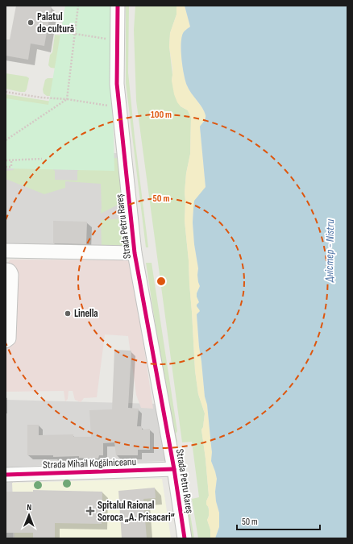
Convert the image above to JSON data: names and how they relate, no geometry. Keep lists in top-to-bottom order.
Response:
{
  "streets": {
    "street": ["Strada Petru Rareș", "Strada Mihail Kogălniceanu"]
  },
  "crossings": [
    ["Strada Petru Rareș", "Strada Mihail Kogălniceanu"]
  ],
  "water": ["Дністер - Nistru"],
  "places": {
    "other": ["Palatul de cultură", "Linella"],
    "health": ["Spitalul Raional Soroca „A. Prisacari“"]
  },
  "scale_bar": "50 m",
  "north": "top",
  "rings": ["100 m", "50 m"]
}
